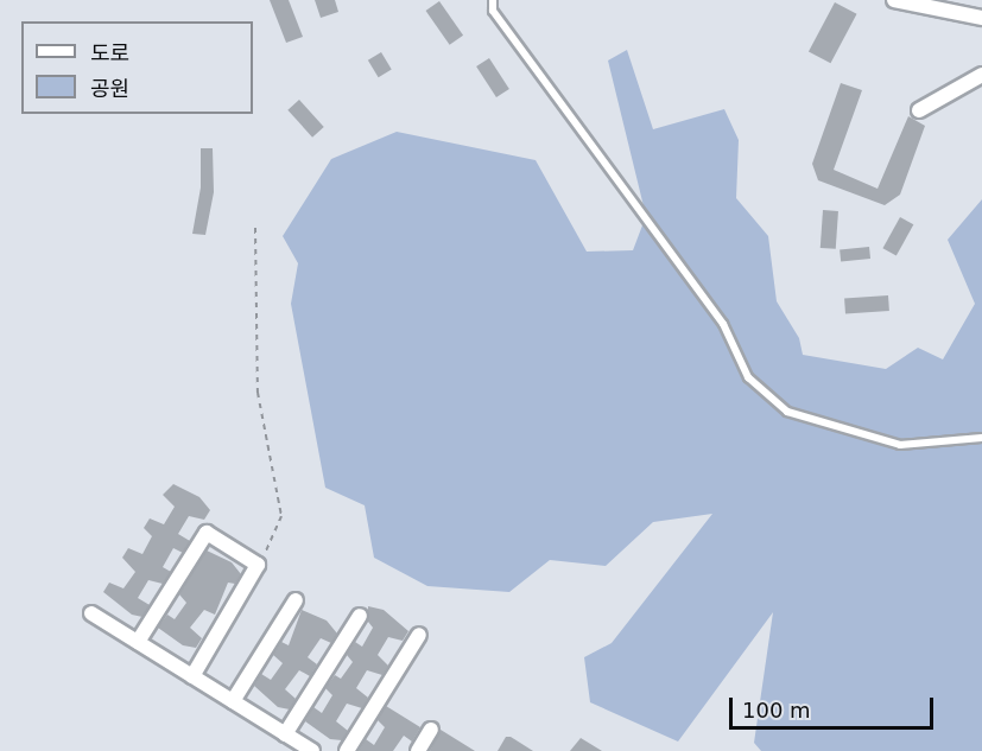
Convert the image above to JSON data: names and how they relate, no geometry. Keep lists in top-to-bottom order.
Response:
{
  "legend": ["도로", "공원"],
  "scale_bar": "100 m"
}
